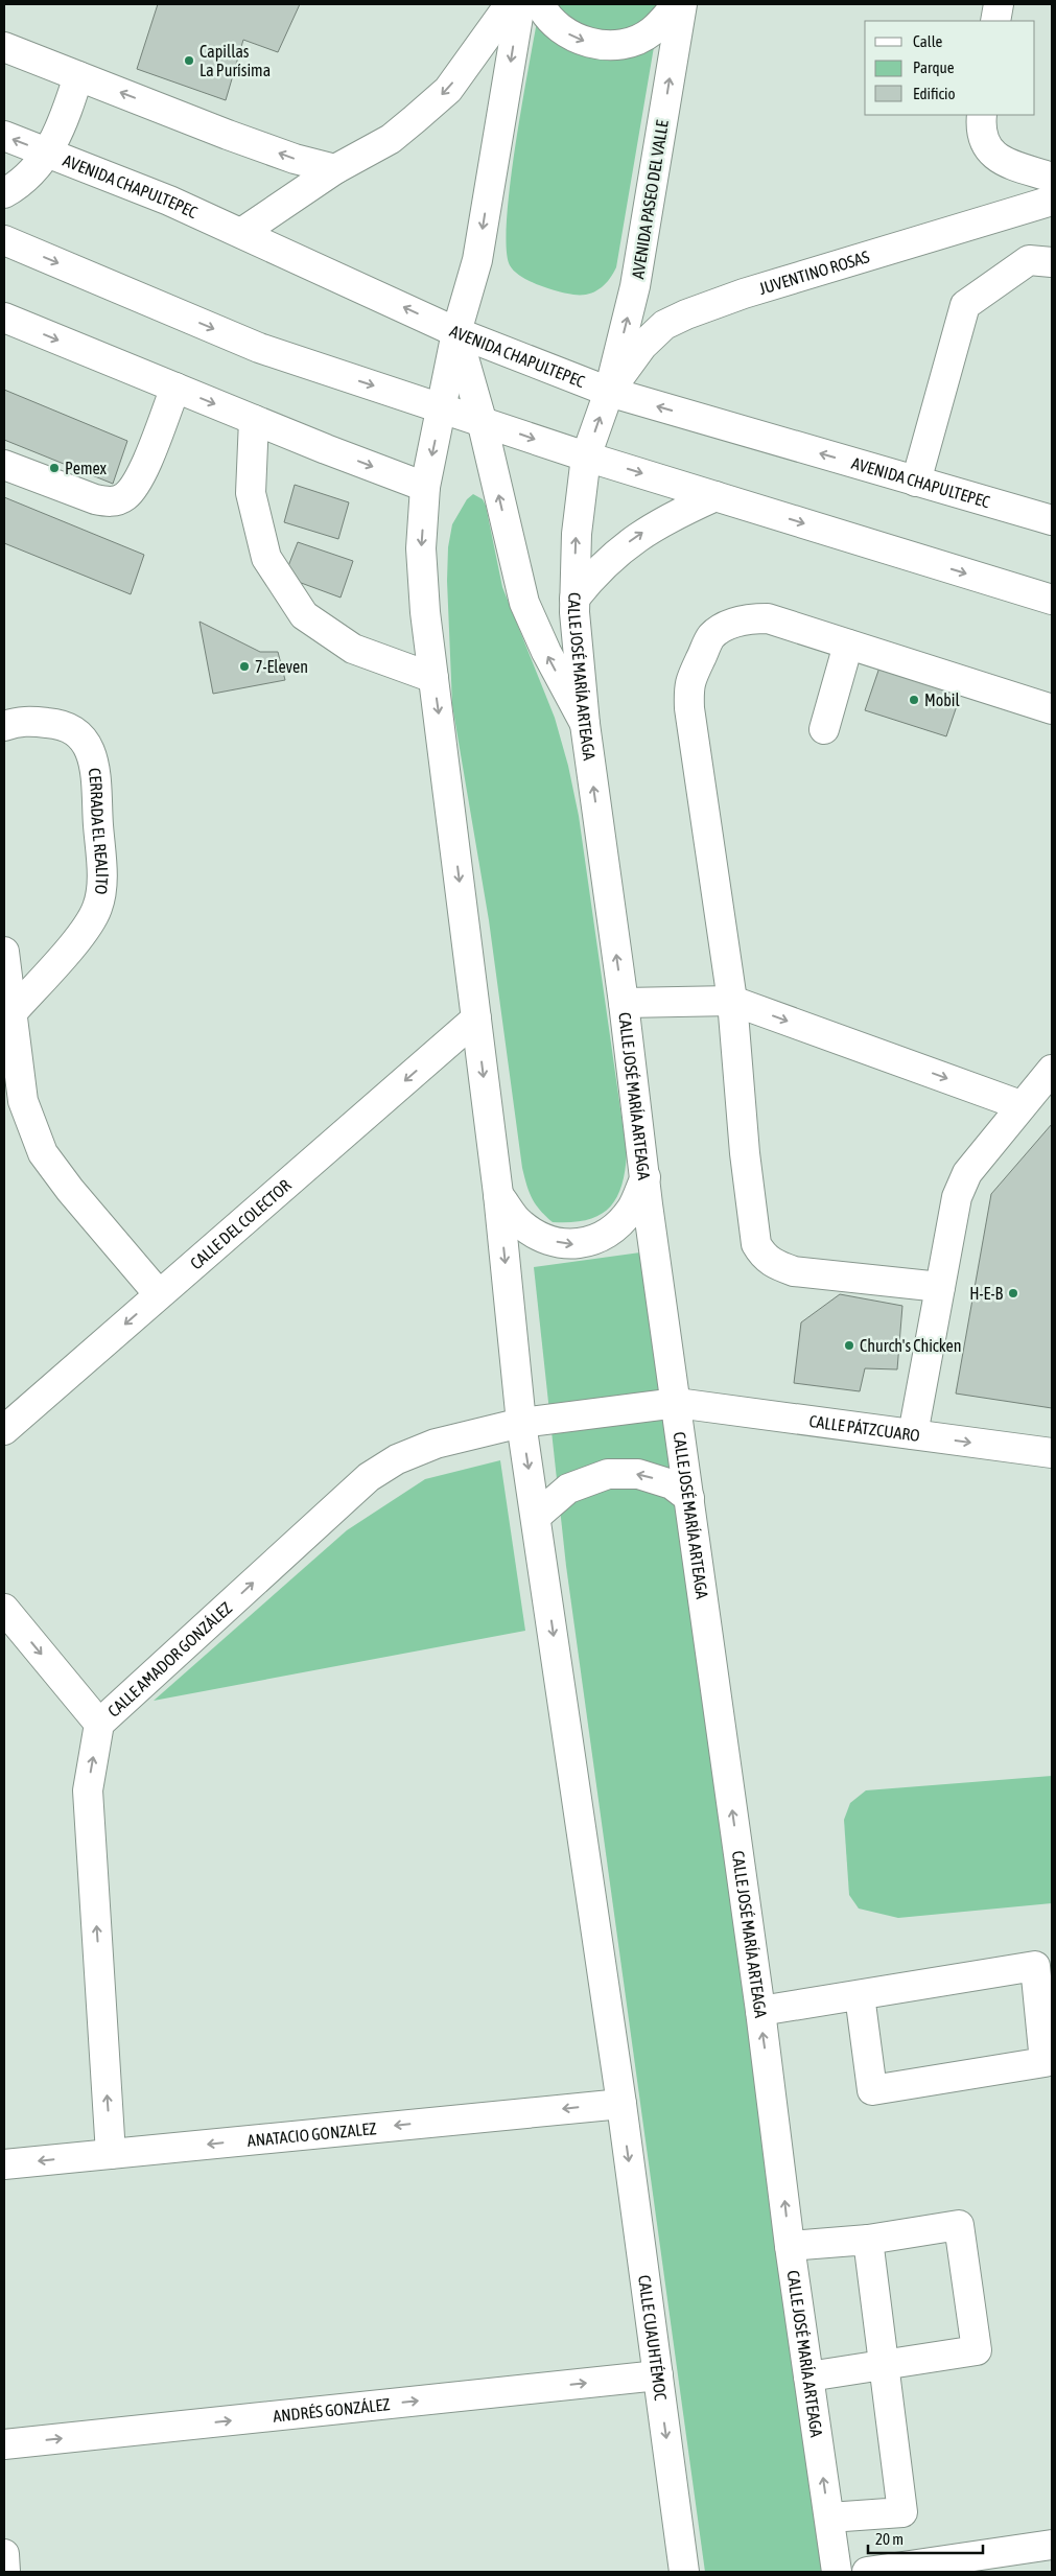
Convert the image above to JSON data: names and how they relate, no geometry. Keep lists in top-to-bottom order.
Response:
{
  "streets": {
    "street": [
      "AVENIDA CHAPULTEPEC",
      "AVENIDA PASEO DEL VALLE",
      "JUVENTINO ROSAS",
      "CALLE JOSÉ MARÍA ARTEAGA",
      "CERRADA EL REALITO",
      "CALLE DEL COLECTOR",
      "CALLE PÁTZCUARO",
      "CALLE AMADOR GONZÁLEZ",
      "ANATACIO GONZALEZ",
      "CALLE CUAUHTÉMOC",
      "ANDRÉS GONZÁLEZ"
    ]
  },
  "crossings": [
    ["AVENIDA CHAPULTEPEC", "AVENIDA PASEO DEL VALLE"],
    ["AVENIDA CHAPULTEPEC", "JUVENTINO ROSAS"],
    ["AVENIDA CHAPULTEPEC", "CALLE JOSÉ MARÍA ARTEAGA"],
    ["AVENIDA PASEO DEL VALLE", "JUVENTINO ROSAS"],
    ["AVENIDA PASEO DEL VALLE", "CALLE JOSÉ MARÍA ARTEAGA"],
    ["JUVENTINO ROSAS", "CALLE JOSÉ MARÍA ARTEAGA"],
    ["CALLE JOSÉ MARÍA ARTEAGA", "CALLE PÁTZCUARO"],
    ["CALLE PÁTZCUARO", "CALLE AMADOR GONZÁLEZ"],
    ["CALLE AMADOR GONZÁLEZ", "ANATACIO GONZALEZ"],
    ["ANATACIO GONZALEZ", "CALLE CUAUHTÉMOC"],
    ["CALLE CUAUHTÉMOC", "ANDRÉS GONZÁLEZ"]
  ],
  "one_way": [
    "CALLE DEL COLECTOR",
    "CALLE AMADOR GONZÁLEZ",
    "ANATACIO GONZALEZ",
    "CALLE CUAUHTÉMOC",
    "ANDRÉS GONZÁLEZ"
  ],
  "places": [
    "Capillas La Purísima",
    "Pemex",
    "7-Eleven",
    "Mobil",
    "H-E-B",
    "Church's Chicken"
  ],
  "legend": ["Calle", "Parque", "Edificio"],
  "scale_bar": "20 m"
}
